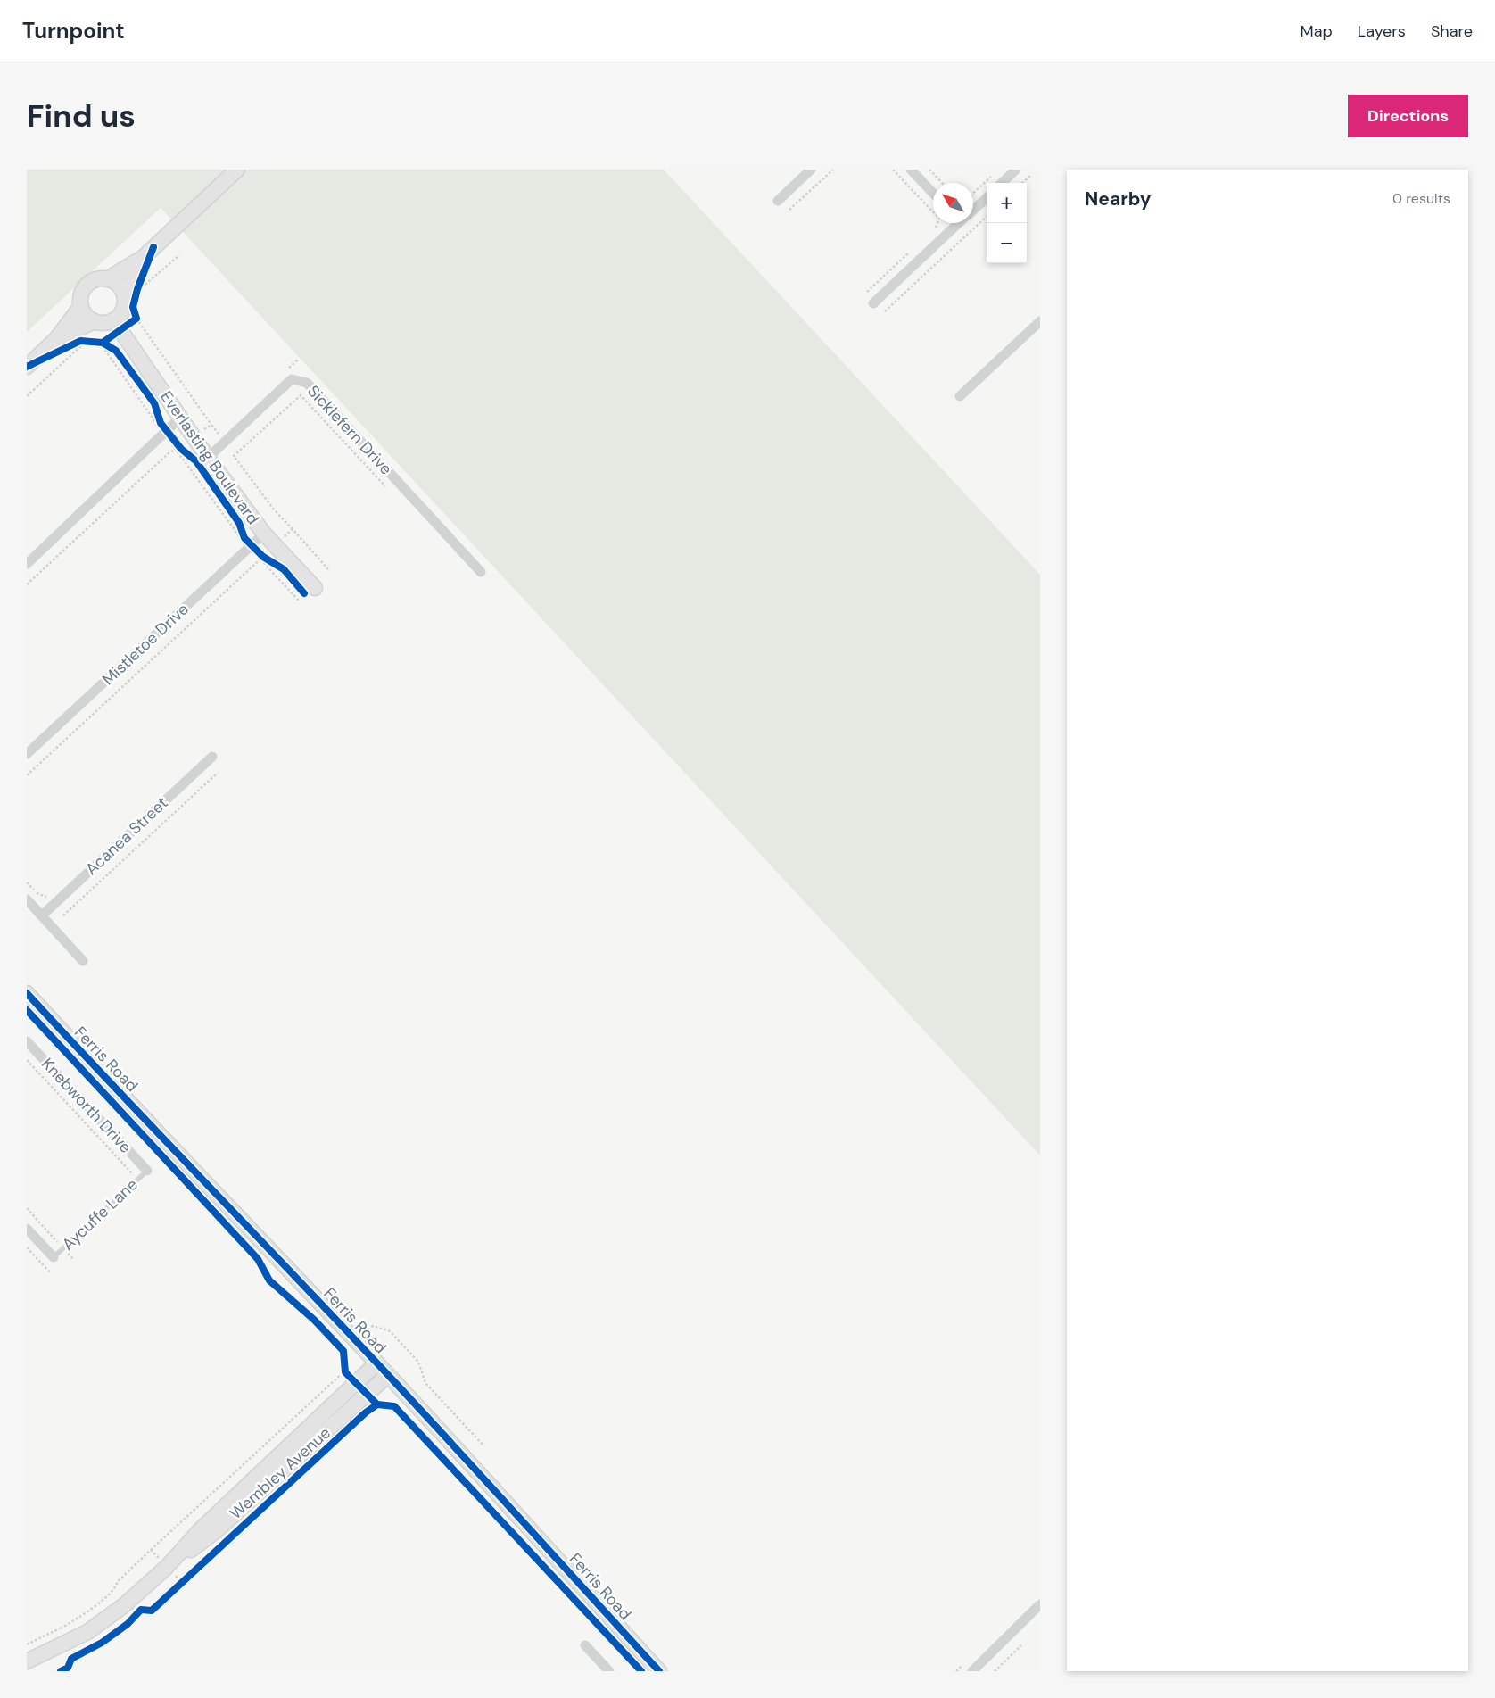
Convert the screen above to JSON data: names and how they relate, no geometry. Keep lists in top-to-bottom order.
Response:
{
  "streets": {
    "street": [
      "Sicklefern Drive",
      "Everlasting Boulevard",
      "Mistletoe Drive",
      "Acanea Street",
      "Ferris Road",
      "Knebworth Drive",
      "Wembley Avenue"
    ],
    "lane": ["Aycuffe Lane"]
  },
  "crossings": [
    ["Sicklefern Drive", "Everlasting Boulevard"],
    ["Everlasting Boulevard", "Mistletoe Drive"],
    ["Ferris Road", "Wembley Avenue"],
    ["Knebworth Drive", "Aycuffe Lane"]
  ],
  "north": "top left",
  "page": {
    "header": "Turnpoint",
    "nav": ["Map", "Layers", "Share"],
    "buttons": "Directions",
    "title": "Find us",
    "heading": ["Nearby", "0 results"],
    "map_buttons": ["+", "−"]
  }
}
